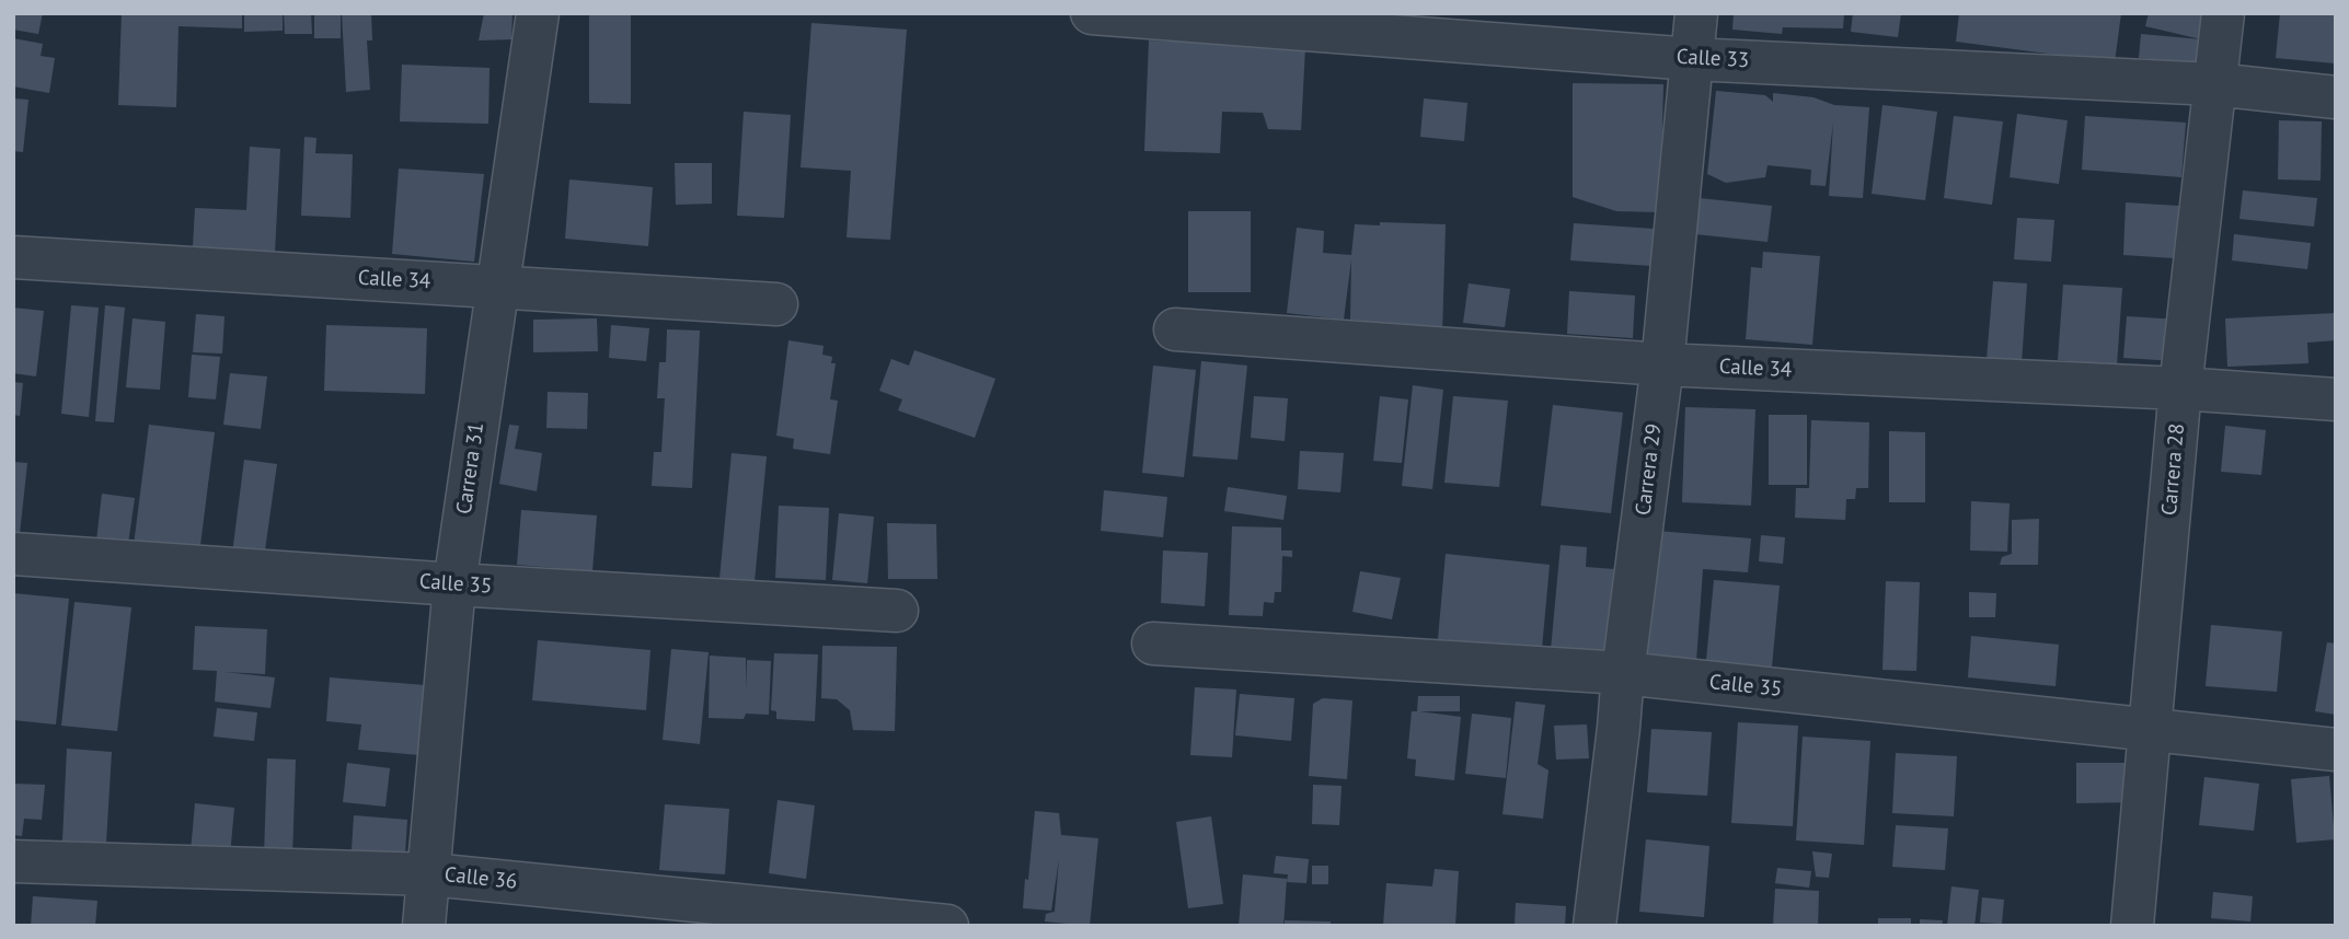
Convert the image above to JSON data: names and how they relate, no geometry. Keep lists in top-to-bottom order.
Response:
{
  "streets": {
    "street": [
      "Calle 33",
      "Calle 34",
      "Carrera 31",
      "Carrera 29",
      "Carrera 28",
      "Calle 35",
      "Calle 36"
    ]
  },
  "crossings": [
    ["Calle 33", "Carrera 29"],
    ["Calle 33", "Carrera 28"],
    ["Calle 34", "Carrera 31"],
    ["Calle 34", "Carrera 29"],
    ["Calle 34", "Carrera 28"],
    ["Carrera 31", "Calle 35"],
    ["Carrera 31", "Calle 36"],
    ["Carrera 29", "Calle 35"],
    ["Carrera 28", "Calle 35"]
  ]
}
